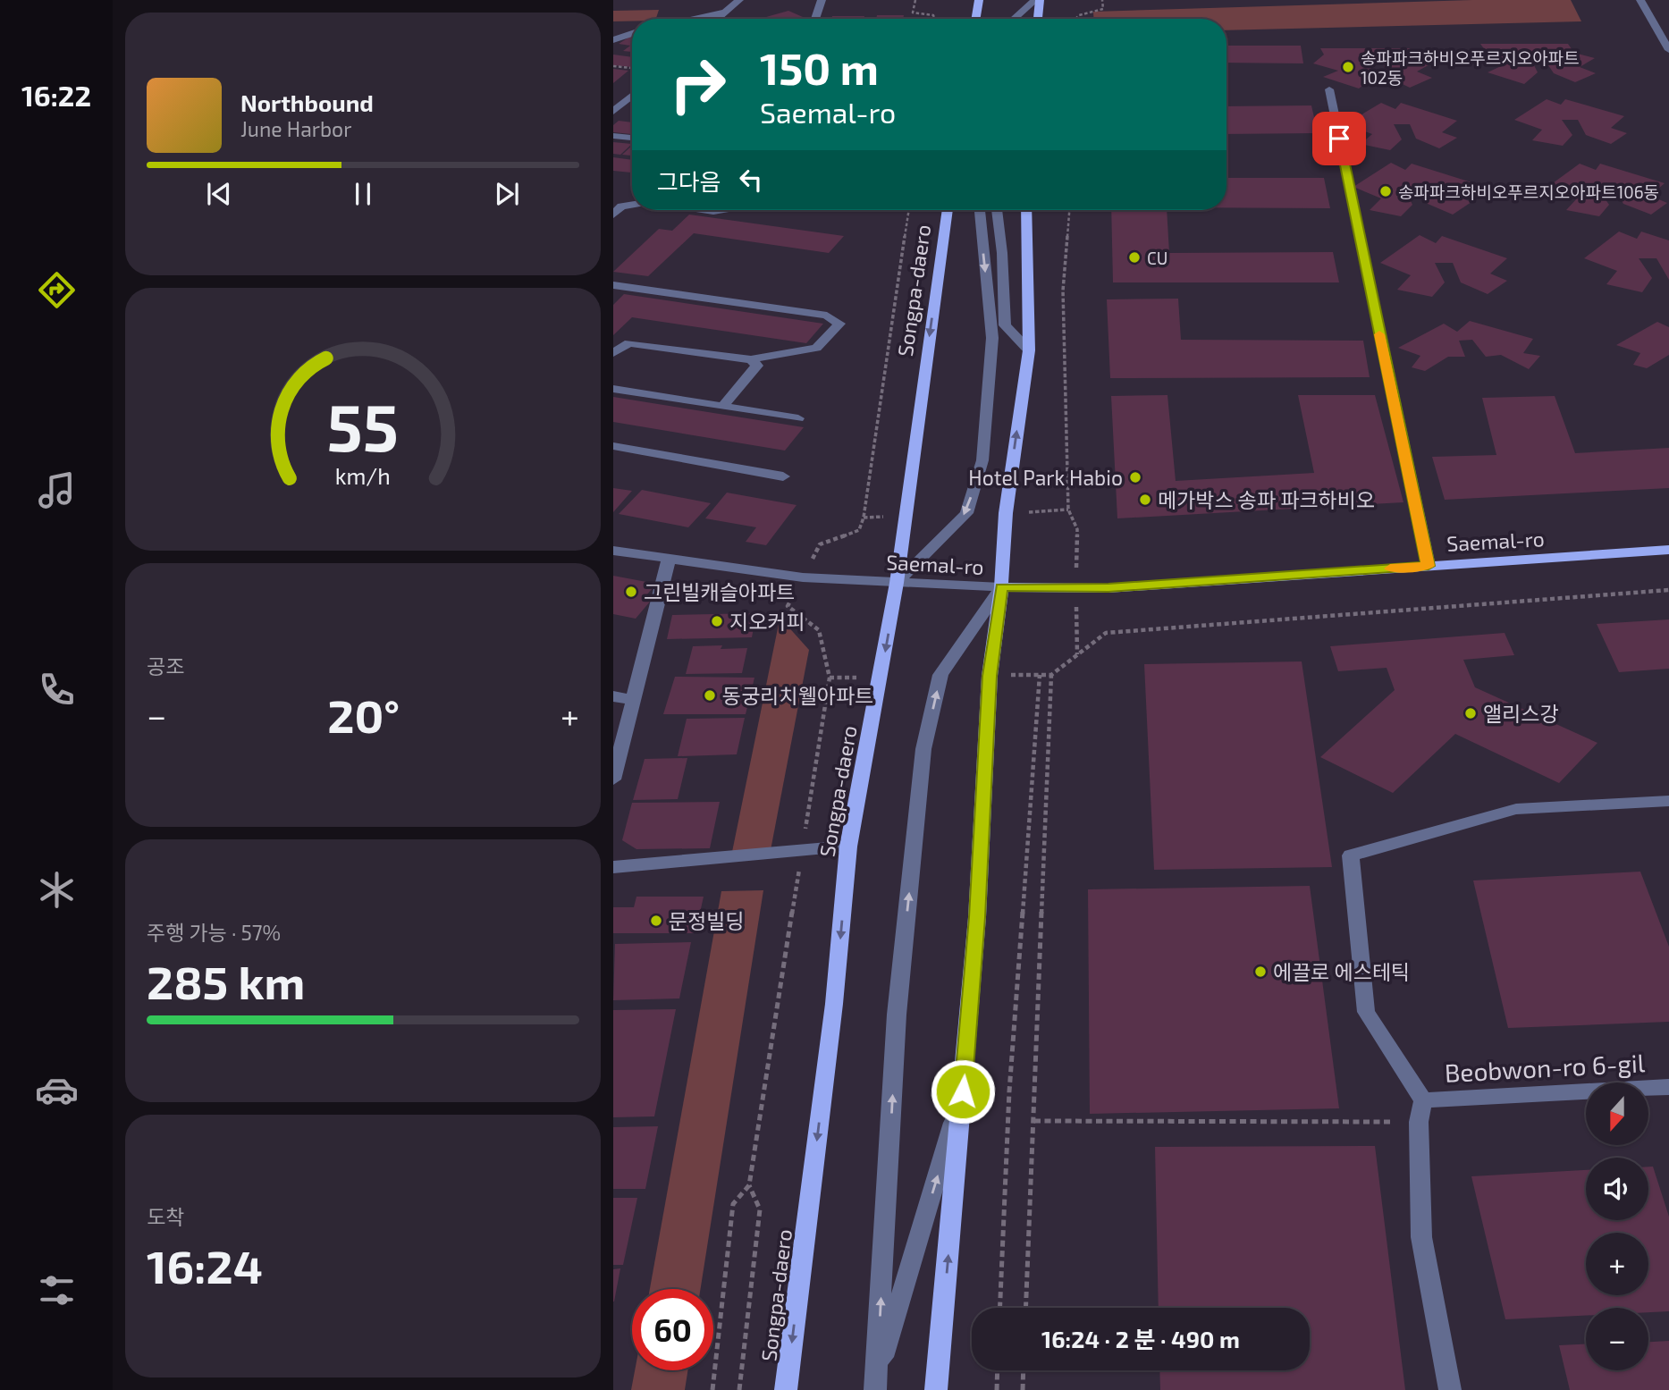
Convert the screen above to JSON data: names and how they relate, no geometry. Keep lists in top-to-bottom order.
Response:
{
  "streets": {
    "main road": ["Songpa-daero", "Saemal-ro"],
    "street": ["Beobwon-ro 6-gil"]
  },
  "crossings": [
    ["Songpa-daero", "Saemal-ro"]
  ],
  "places": [
    "송파파크하비오푸르지오아파트 102동",
    "송파파크하비오푸르지오아파트106동",
    "CU",
    "Hotel Park Habio",
    "메가박스 송파 파크하비오",
    "그린빌캐슬아파트",
    "지오커피",
    "동궁리치웰아파트",
    "앨리스강",
    "문정빌딩",
    "에끌로 에스테틱"
  ],
  "north": "bottom",
  "page": {
    "tabs": "16:22",
    "turn": ["150 m", "Saemal-ro"],
    "song": ["Northbound", "June Harbor"],
    "then": "그다음",
    "tile": [
      "공조",
      ["주행 가능 · 57%", "285 km"],
      ["도착", "16:24"]
    ],
    "heat": ["−", "20°", "+"],
    "map_buttons": ["+", "−"],
    "limit": "60",
    "trip": "16:24 · 2 분 · 490 m",
    "gauge": ["55", "km/h"]
  }
}
